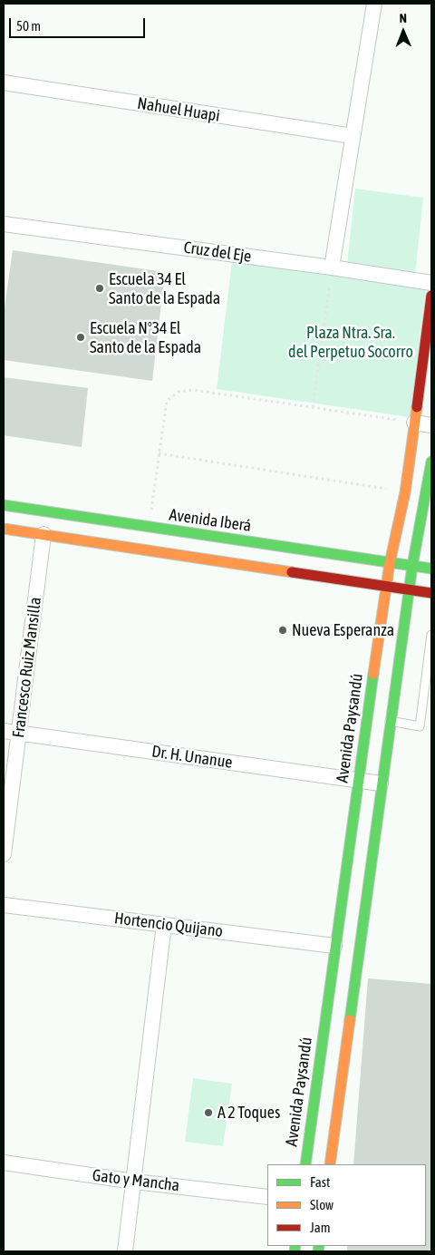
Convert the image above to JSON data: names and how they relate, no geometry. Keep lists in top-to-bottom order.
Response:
{
  "streets": {
    "main road": ["Avenida Iberá", "Avenida Paysandú"],
    "street": [
      "Nahuel Huapi",
      "Cruz del Eje",
      "Francesco Ruiz Mansilla",
      "Dr. H. Unanue",
      "Hortencio Quijano",
      "Gato y Mancha"
    ]
  },
  "crossings": [
    ["Avenida Iberá", "Avenida Paysandú"],
    ["Francesco Ruiz Mansilla", "Dr. H. Unanue"],
    ["Avenida Paysandú", "Dr. H. Unanue"],
    ["Avenida Paysandú", "Hortencio Quijano"]
  ],
  "parks": ["Plaza Ntra. Sra. del Perpetuo Socorro"],
  "places": [
    "Escuela 34 El Santo de la Espada",
    "Escuela Nº34 El Santo de la Espada",
    "Nueva Esperanza",
    "A 2 Toques"
  ],
  "legend": ["Fast", "Slow", "Jam"],
  "scale_bar": "50 m",
  "north": "top"
}
